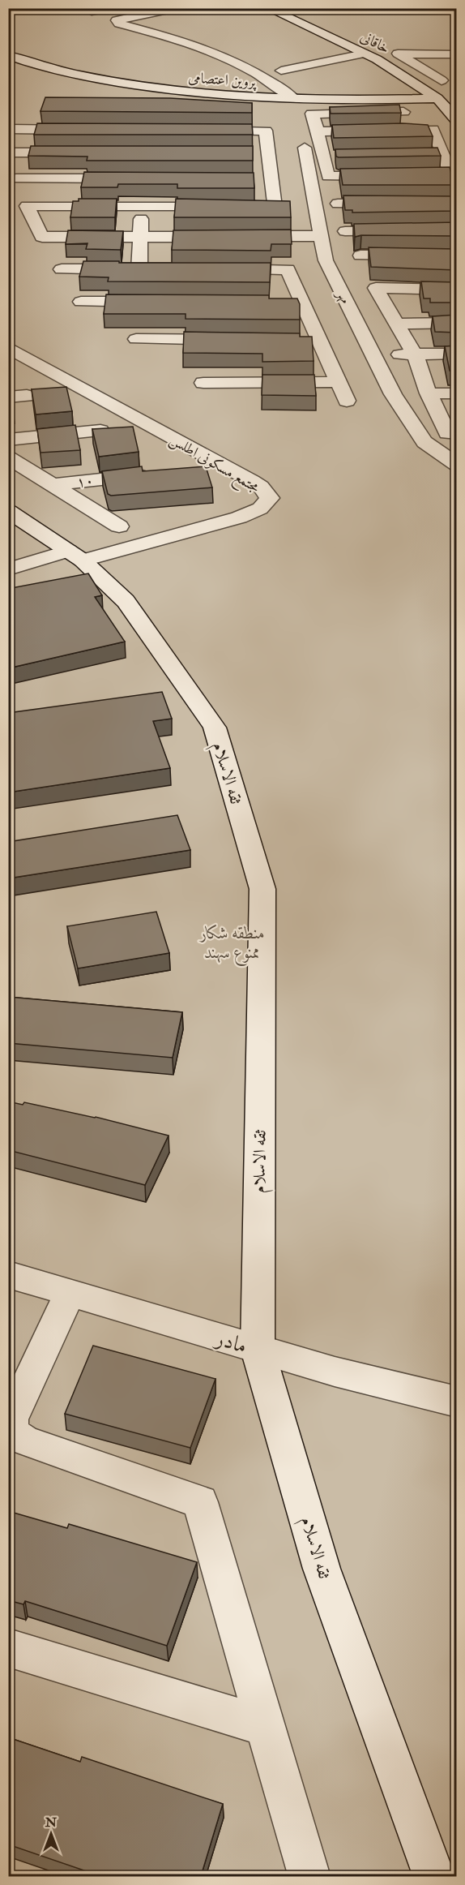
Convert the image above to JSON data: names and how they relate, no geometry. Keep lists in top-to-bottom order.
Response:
{
  "streets": {
    "street": [
      "خاقانی",
      "پروین اعتصامی",
      "مهر",
      "مجتمع مسکونی اطلس",
      "۱۰",
      "ثقه الاسلام",
      "مادر"
    ]
  },
  "crossings": [
    ["خاقانی", "پروین اعتصامی"],
    ["پروین اعتصامی", "مهر"],
    ["مجتمع مسکونی اطلس", "ثقه الاسلام"],
    ["ثقه الاسلام", "مادر"]
  ],
  "parks": ["منطقه شکار ممنوع سهند"],
  "north": "top"
}
